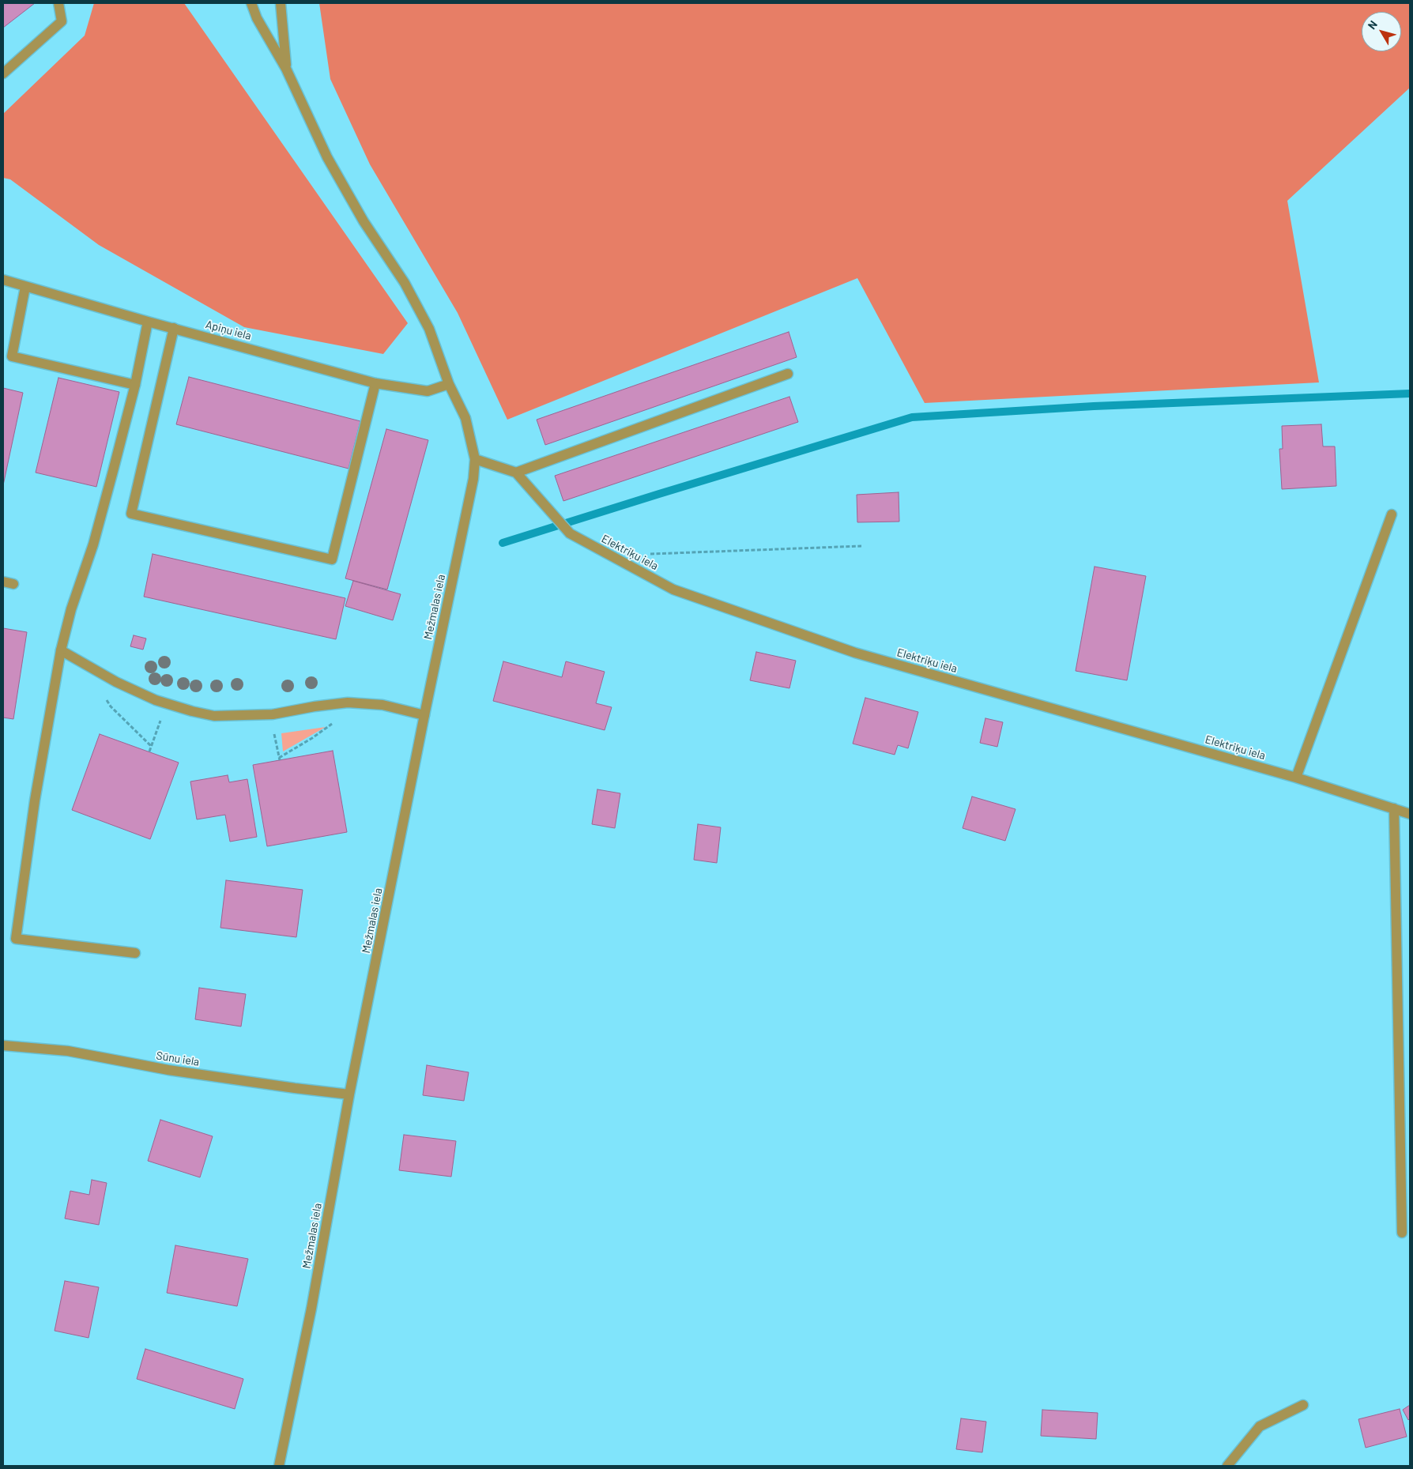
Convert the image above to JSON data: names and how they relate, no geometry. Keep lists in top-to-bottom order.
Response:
{
  "streets": {
    "street": [
      "Apiņu iela",
      "Elektriķu iela",
      "Mežmalas iela",
      "Sūnu iela"
    ]
  },
  "crossings": [
    ["Apiņu iela", "Mežmalas iela"],
    ["Mežmalas iela", "Sūnu iela"]
  ],
  "north": "top left"
}
